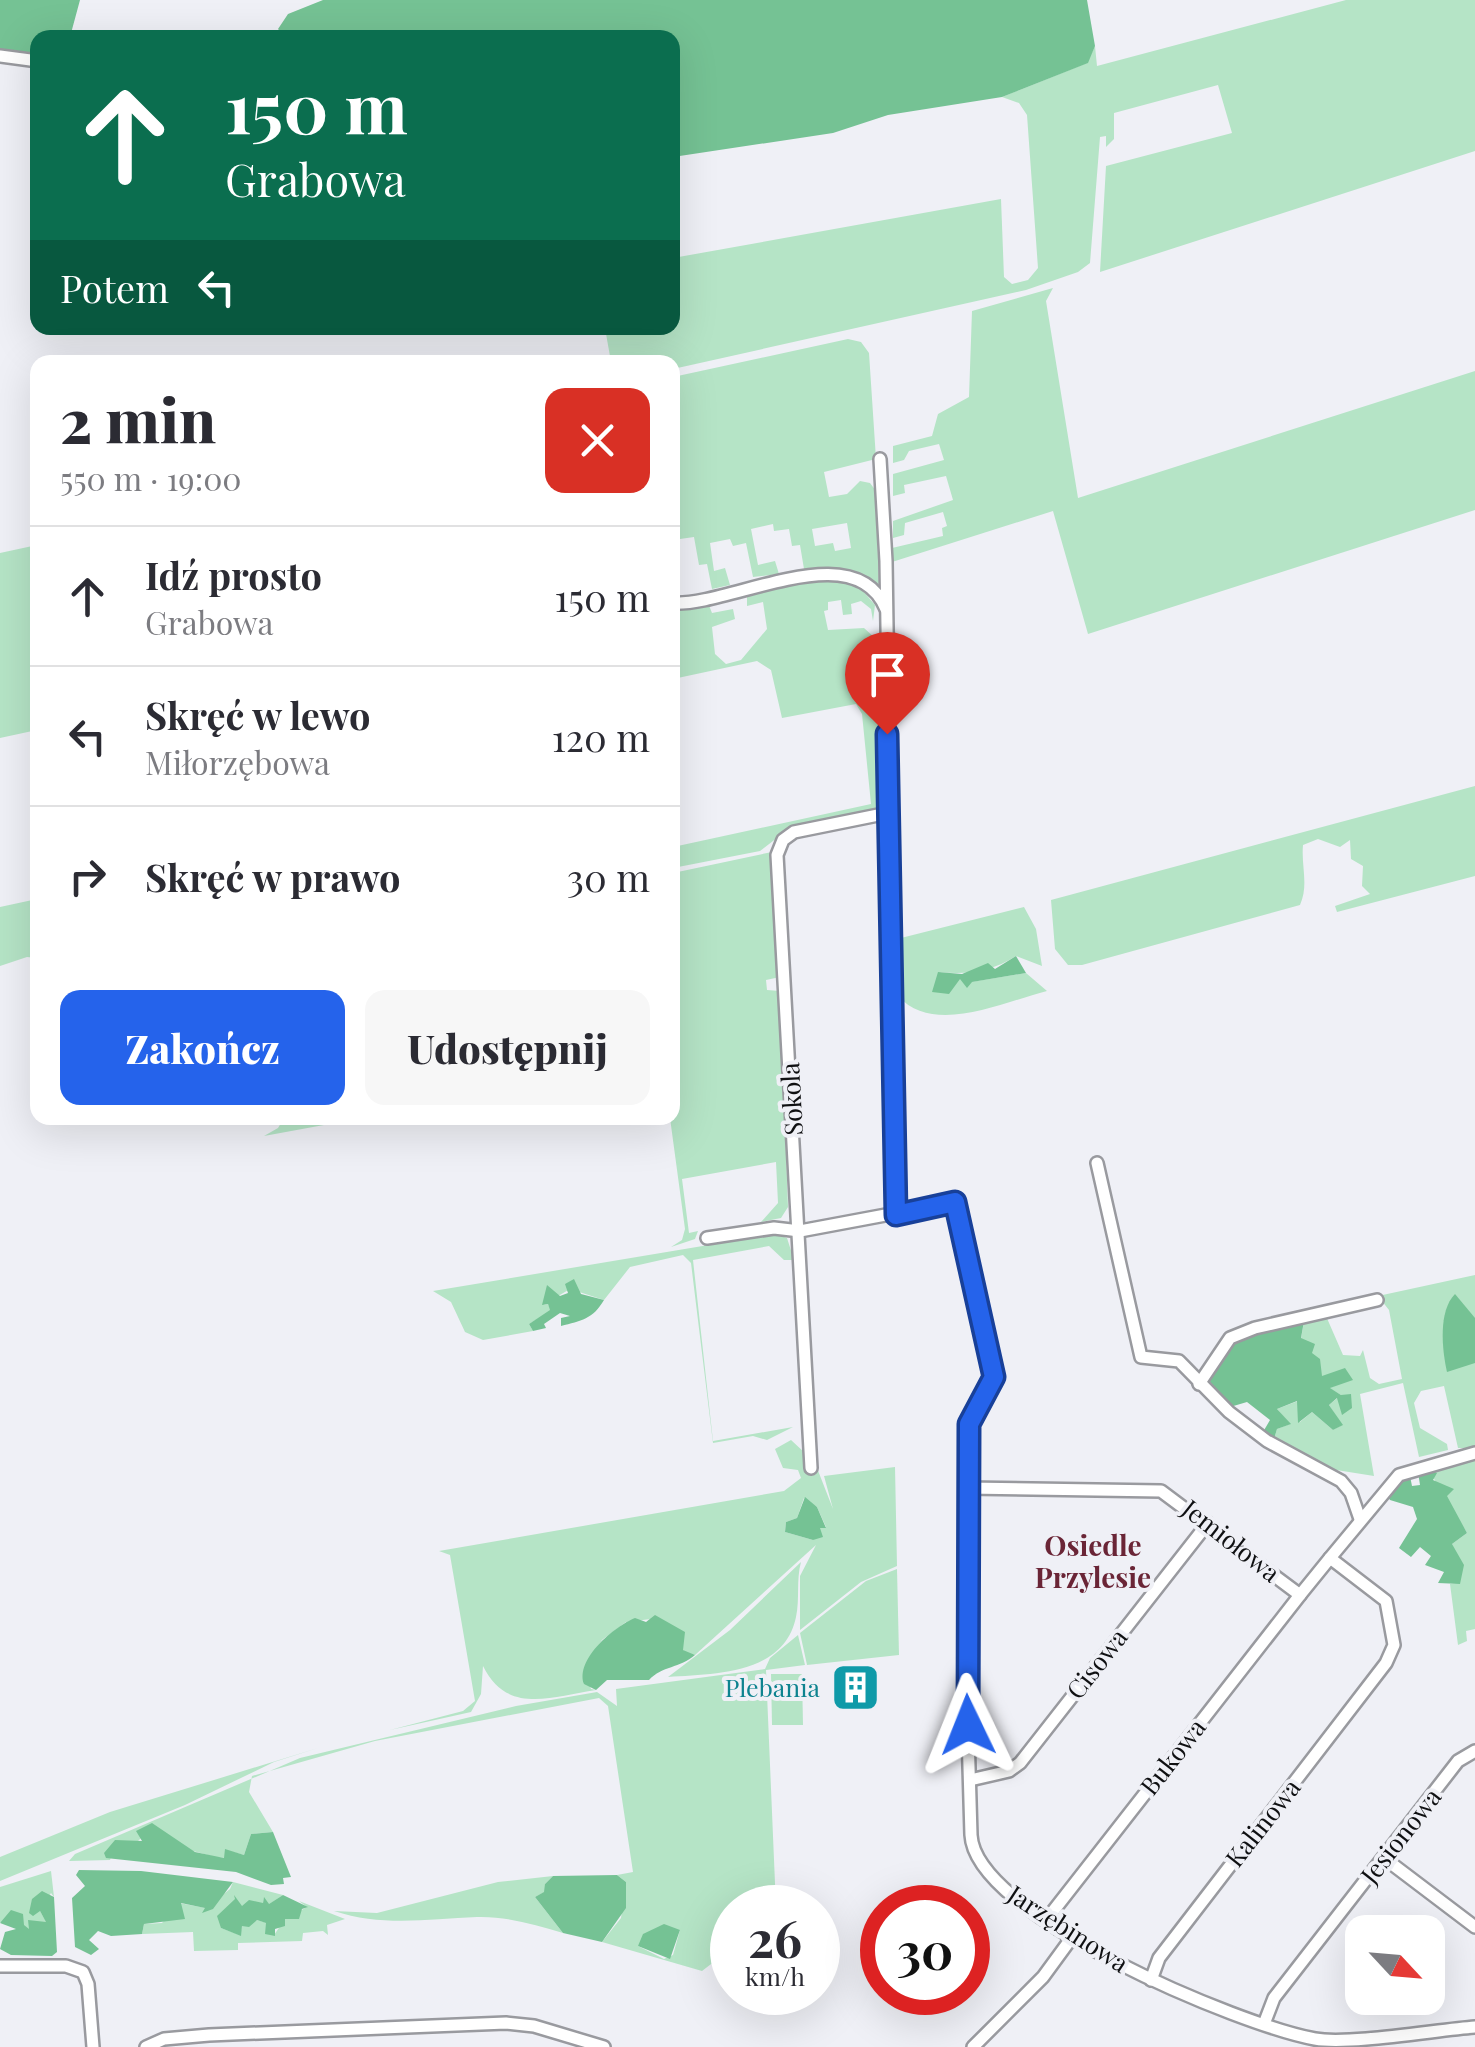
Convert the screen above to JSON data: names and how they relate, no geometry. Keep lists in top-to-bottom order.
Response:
{
  "streets": {
    "street": [
      "Sokola",
      "Jemiołowa",
      "Cisowa",
      "Bukowa",
      "Kalinowa",
      "Jesionowa",
      "Jarzębinowa"
    ]
  },
  "crossings": [
    ["Jemiołowa", "Cisowa"],
    ["Jemiołowa", "Bukowa"],
    ["Jemiołowa", "Kalinowa"],
    ["Jemiołowa", "Jarzębinowa"],
    ["Cisowa", "Jarzębinowa"],
    ["Bukowa", "Jarzębinowa"],
    ["Kalinowa", "Jarzębinowa"],
    ["Jesionowa", "Jarzębinowa"]
  ],
  "districts": ["Osiedle Przylesie"],
  "places": {
    "building": ["Plebania"]
  },
  "north": "bottom right",
  "page": {
    "turn": ["150 m", "Grabowa"],
    "then": "Potem",
    "heading": ["2 min", "550 m · 19:00"],
    "list": [
      {
        "name": "Idź prosto",
        "note": "Grabowa",
        "value": "150 m"
      },
      {
        "name": "Skręć w lewo",
        "note": "Miłorzębowa",
        "value": "120 m"
      },
      {
        "name": "Skręć w prawo",
        "value": "30 m"
      }
    ],
    "buttons": ["Zakończ", "Udostępnij"],
    "speed": "26 km/h",
    "limit": "30"
  }
}
